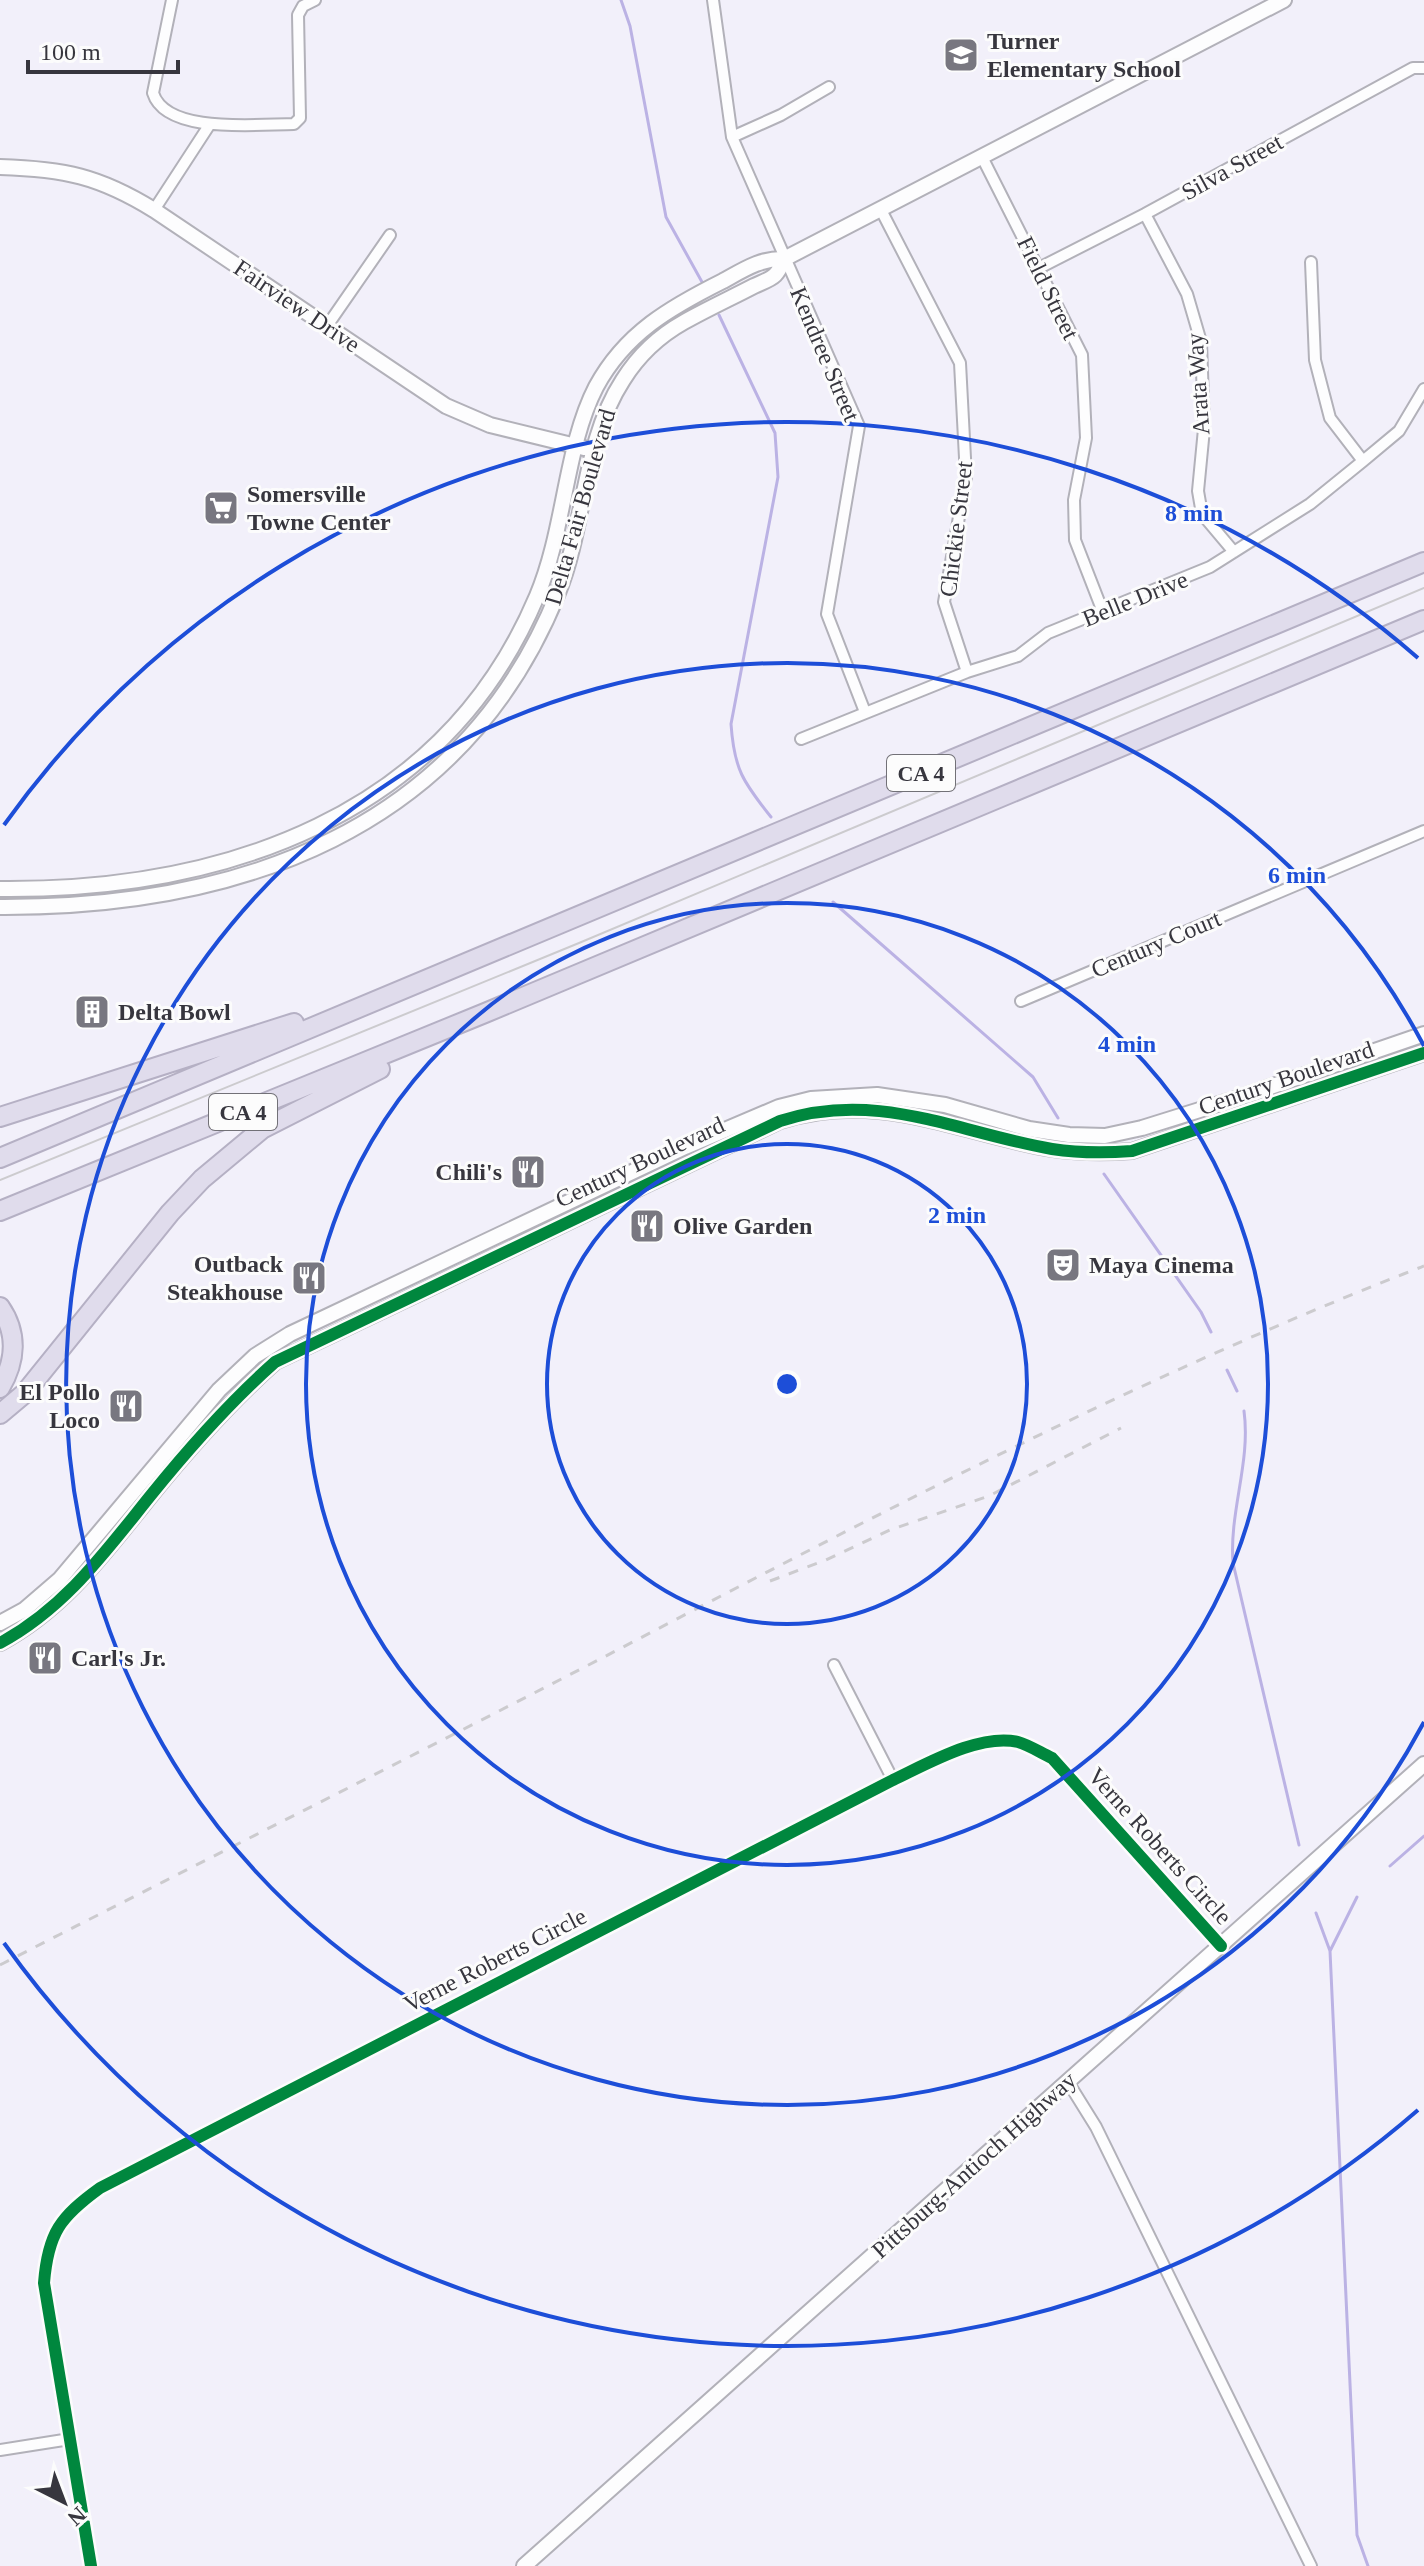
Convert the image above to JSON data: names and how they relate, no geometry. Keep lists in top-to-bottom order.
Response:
{
  "streets": {
    "highway": ["CA 4"],
    "main road": [
      "Fairview Drive",
      "Delta Fair Boulevard",
      "Century Boulevard",
      "Pittsburg-Antioch Highway"
    ],
    "street": [
      "Silva Street",
      "Field Street",
      "Kendree Street",
      "Arata Way",
      "Chickie Street",
      "Belle Drive",
      "Century Court",
      "Verne Roberts Circle"
    ]
  },
  "crossings": [
    ["Silva Street", "Field Street"],
    ["Silva Street", "Arata Way"],
    ["Field Street", "Delta Fair Boulevard"],
    ["Field Street", "Belle Drive"],
    ["Fairview Drive", "Delta Fair Boulevard"],
    ["Kendree Street", "Delta Fair Boulevard"],
    ["Kendree Street", "Belle Drive"],
    ["Arata Way", "Belle Drive"],
    ["Delta Fair Boulevard", "Chickie Street"],
    ["Chickie Street", "Belle Drive"],
    ["Verne Roberts Circle", "Pittsburg-Antioch Highway"]
  ],
  "places": {
    "school or university": ["Turner Elementary School"],
    "supermarket": ["Somersville Towne Center"],
    "building": ["Delta Bowl"],
    "restaurant": [
      "Chili's",
      "Olive Garden",
      "Outback Steakhouse",
      "El Pollo Loco",
      "Carl's Jr."
    ],
    "theatre": ["Maya Cinema"]
  },
  "scale_bar": "100 m",
  "north": "bottom right",
  "rings": [
    "8 min",
    "6 min",
    "4 min",
    "2 min"
  ]
}
